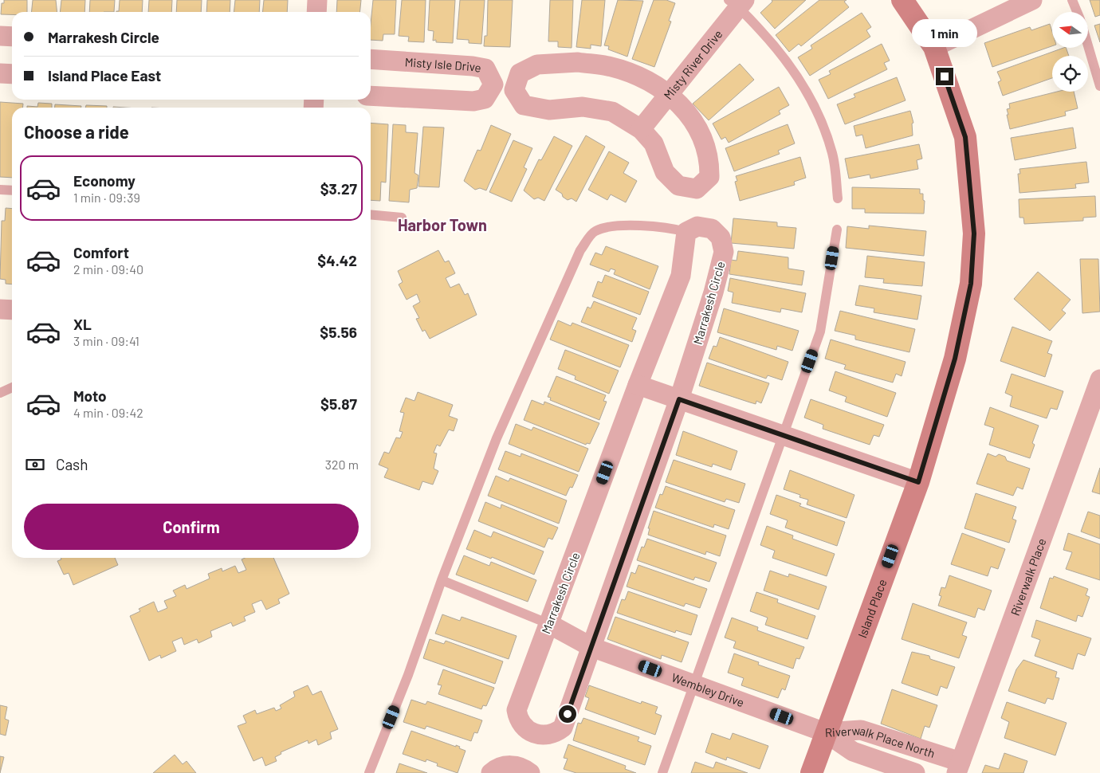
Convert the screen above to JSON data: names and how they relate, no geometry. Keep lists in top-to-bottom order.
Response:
{
  "streets": {
    "street": [
      "Misty River Drive",
      "Misty Isle Drive",
      "Marrakesh Circle",
      "Riverwalk Place",
      "Island Place",
      "Wembley Drive",
      "Riverwalk Place North"
    ]
  },
  "crossings": [
    ["Marrakesh Circle", "Wembley Drive"],
    ["Riverwalk Place", "Riverwalk Place North"],
    ["Island Place", "Wembley Drive"],
    ["Island Place", "Riverwalk Place North"],
    ["Wembley Drive", "Riverwalk Place North"]
  ],
  "districts": ["Harbor Town"],
  "north": "left",
  "page": {
    "banner": ["Marrakesh Circle", "Island Place East"],
    "bubble": "1 min",
    "heading": "Choose a ride",
    "list": [
      {
        "name": "Economy",
        "note": "1 min · 09:39",
        "value": "$3.27"
      },
      {
        "name": "Comfort",
        "note": "2 min · 09:40",
        "value": "$4.42"
      },
      {
        "name": "XL",
        "note": "3 min · 09:41",
        "value": "$5.56"
      },
      {
        "name": "Moto",
        "note": "4 min · 09:42",
        "value": "$5.87"
      }
    ],
    "pay": ["Cash", "320 m"],
    "buttons": "Confirm"
  }
}
